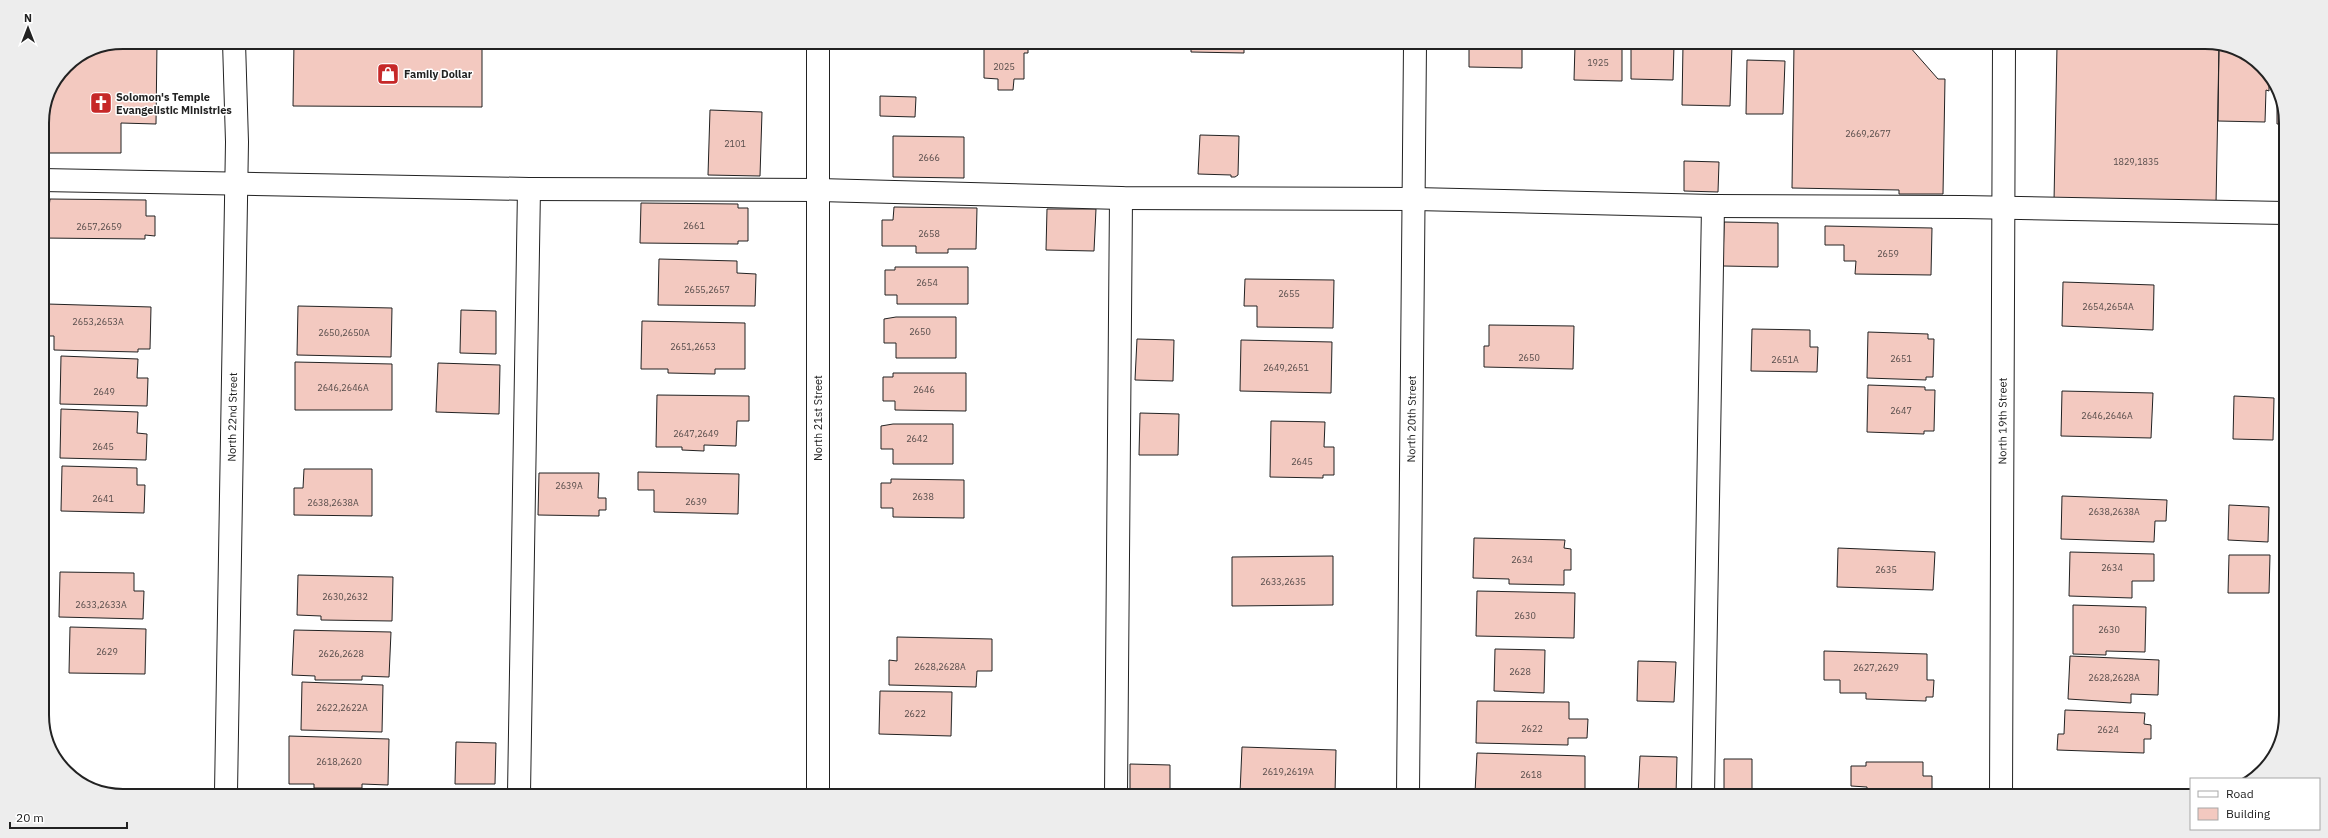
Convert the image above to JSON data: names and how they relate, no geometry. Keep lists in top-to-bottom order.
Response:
{
  "streets": {
    "street": [
      "North 22nd Street",
      "North 21st Street",
      "North 20th Street",
      "North 19th Street"
    ]
  },
  "places": {
    "shop": ["Family Dollar"],
    "church": ["Solomon's Temple Evangelistic Ministries"]
  },
  "house_numbers": [
    "1925",
    "2025",
    "2669,2677",
    "2101",
    "2666",
    "1829,1835",
    "2661",
    "2657,2659",
    "2658",
    "2659",
    "2654",
    "2655,2657",
    "2655",
    "2654,2654A",
    "2653,2653A",
    "2650",
    "2650,2650A",
    "2651,2653",
    "2650",
    "2651",
    "2651A",
    "2649,2651",
    "2646,2646A",
    "2646",
    "2649",
    "2647",
    "2646,2646A",
    "2647,2649",
    "2642",
    "2645",
    "2645",
    "2639A",
    "2638",
    "2641",
    "2639",
    "2638,2638A",
    "2638,2638A",
    "2634",
    "2634",
    "2635",
    "2633,2635",
    "2630,2632",
    "2633,2633A",
    "2630",
    "2630",
    "2629",
    "2626,2628",
    "2628,2628A",
    "2627,2629",
    "2628",
    "2628,2628A",
    "2622,2622A",
    "2622",
    "2622",
    "2624",
    "2618,2620",
    "2619,2619A",
    "2618"
  ],
  "legend": ["Road", "Building"],
  "scale_bar": "20 m",
  "north": "top"
}
